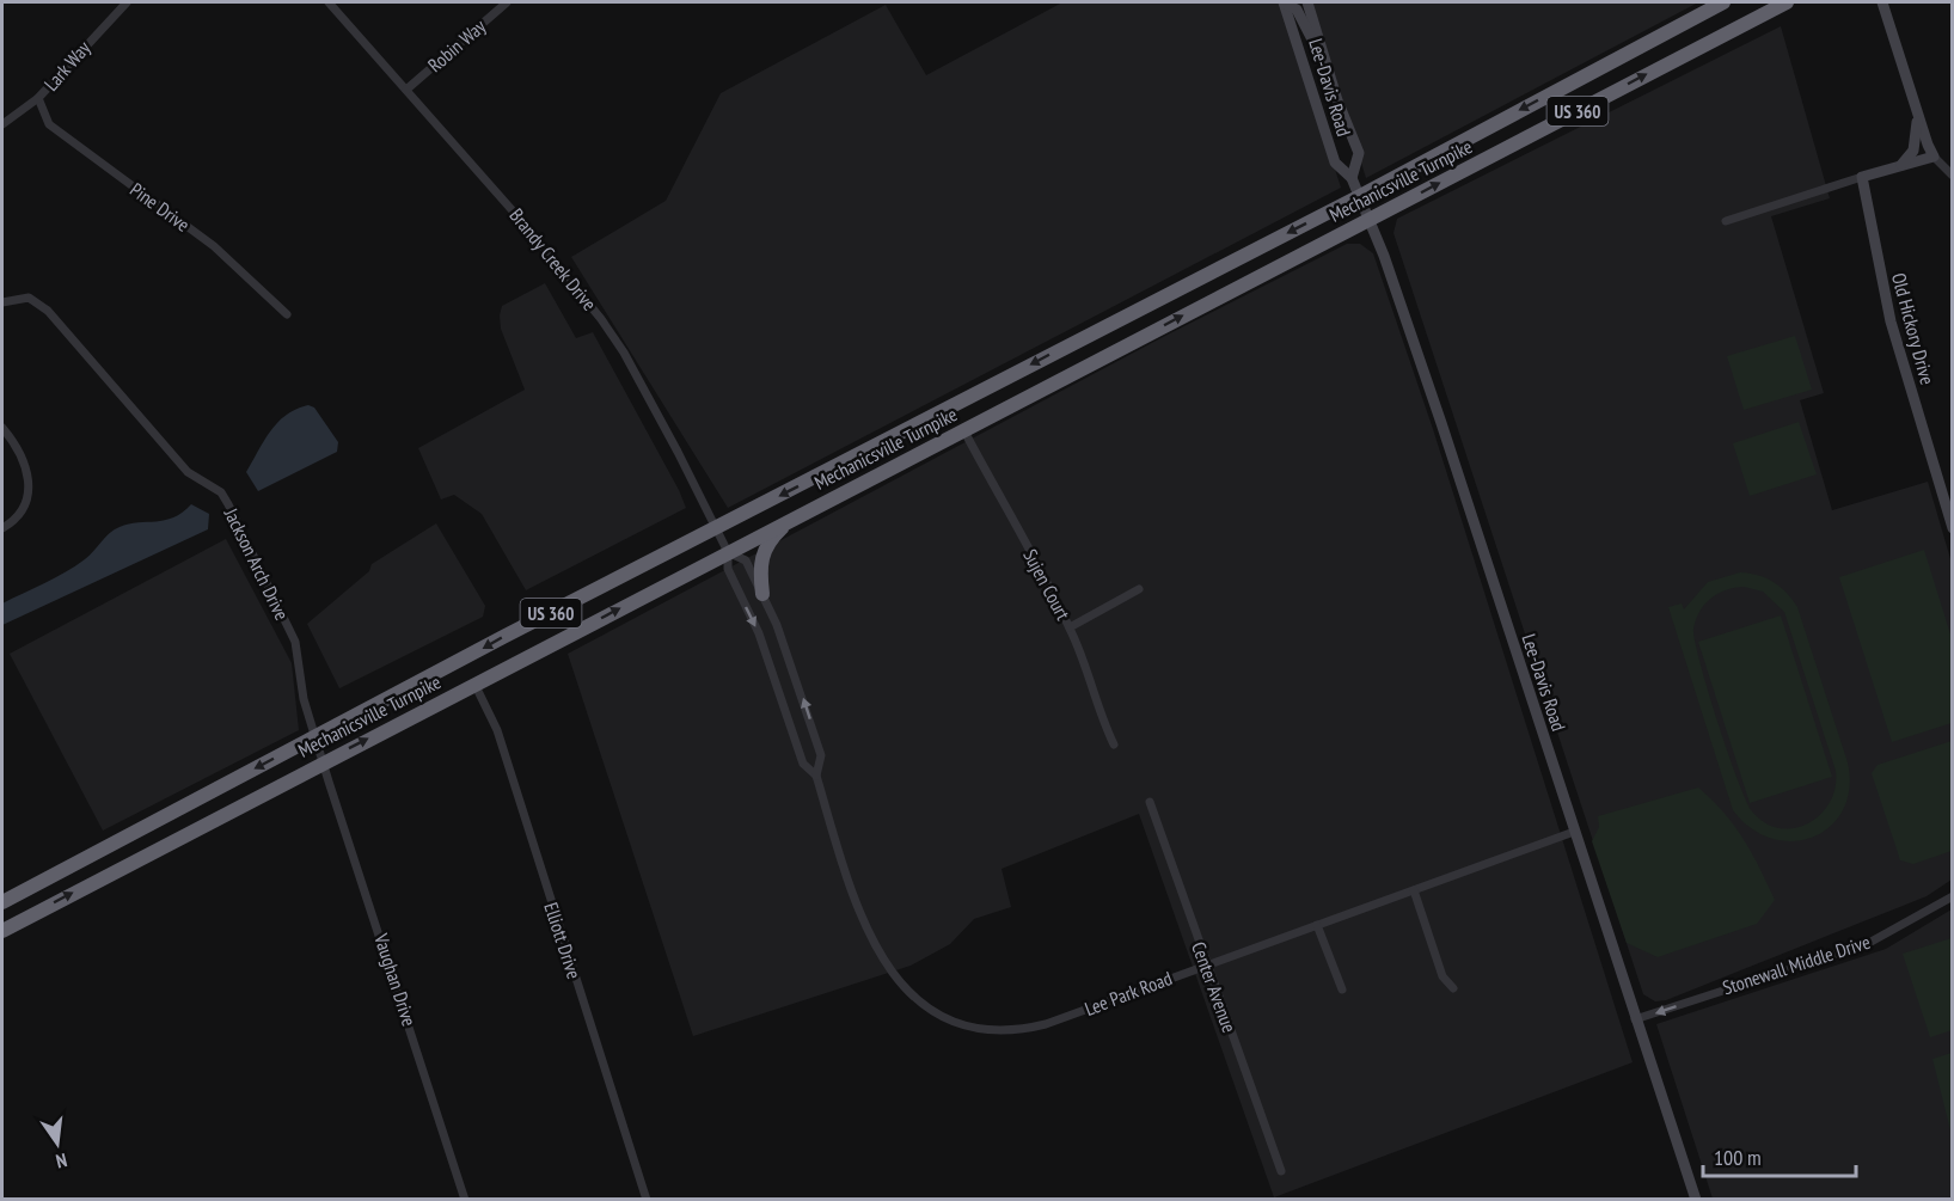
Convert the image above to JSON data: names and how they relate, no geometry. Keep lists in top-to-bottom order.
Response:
{
  "streets": {
    "highway": ["US 360", "Mechanicsville Turnpike"],
    "main road": ["Lee-Davis Road", "Old Hickory Drive"],
    "street": [
      "Robin Way",
      "Lark Way",
      "Pine Drive",
      "Brandy Creek Drive",
      "Jackson Arch Drive",
      "Sujen Court",
      "Elliott Drive",
      "Stonewall Middle Drive",
      "Vaughan Drive",
      "Center Avenue",
      "Lee Park Road"
    ]
  },
  "crossings": [
    ["Robin Way", "Brandy Creek Drive"],
    ["Lark Way", "Pine Drive"],
    ["Lee-Davis Road", "Mechanicsville Turnpike"],
    ["Lee-Davis Road", "Stonewall Middle Drive"],
    ["Lee-Davis Road", "Lee Park Road"],
    ["Mechanicsville Turnpike", "Brandy Creek Drive"],
    ["Mechanicsville Turnpike", "Jackson Arch Drive"],
    ["Mechanicsville Turnpike", "Sujen Court"],
    ["Mechanicsville Turnpike", "Elliott Drive"],
    ["Mechanicsville Turnpike", "Vaughan Drive"],
    ["Mechanicsville Turnpike", "Lee Park Road"],
    ["Brandy Creek Drive", "Lee Park Road"],
    ["Jackson Arch Drive", "Vaughan Drive"],
    ["Center Avenue", "Lee Park Road"]
  ],
  "one_way": ["Stonewall Middle Drive"],
  "scale_bar": "100 m",
  "north": "bottom"
}
